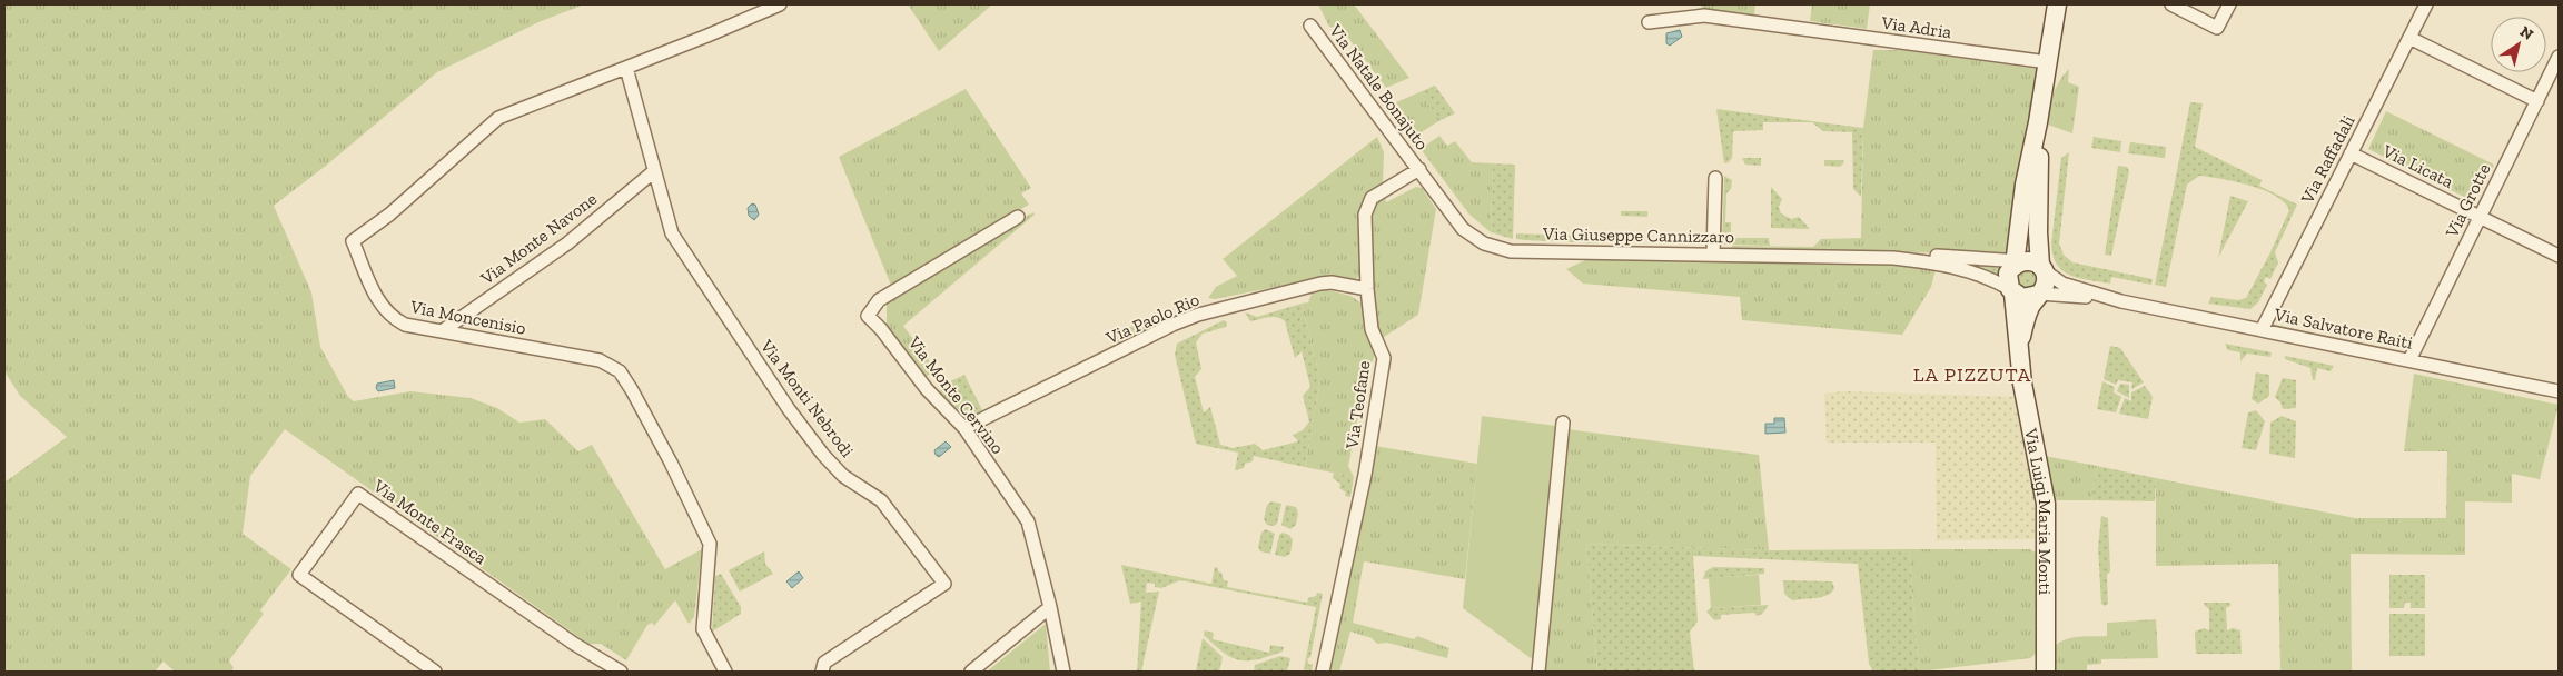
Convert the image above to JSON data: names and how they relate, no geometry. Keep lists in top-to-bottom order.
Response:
{
  "streets": {
    "street": [
      "Via Adria",
      "Via Natale Bonajuto",
      "Via Raffadali",
      "Via Licata",
      "Via Grotte",
      "Via Giuseppe Cannizzaro",
      "Via Monte Navone",
      "Via Moncenisio",
      "Via Paolo Rio",
      "Via Salvatore Raiti",
      "Via Monte Cervino",
      "Via Monti Nebrodi",
      "Via Teofane",
      "Via Luigi Maria Monti",
      "Via Monte Frasca"
    ]
  },
  "crossings": [
    ["Via Natale Bonajuto", "Via Giuseppe Cannizzaro"],
    ["Via Natale Bonajuto", "Via Teofane"],
    ["Via Raffadali", "Via Licata"],
    ["Via Raffadali", "Via Salvatore Raiti"],
    ["Via Licata", "Via Grotte"],
    ["Via Grotte", "Via Salvatore Raiti"],
    ["Via Giuseppe Cannizzaro", "Via Teofane"],
    ["Via Monte Navone", "Via Moncenisio"],
    ["Via Monte Navone", "Via Monti Nebrodi"],
    ["Via Moncenisio", "Via Monti Nebrodi"],
    ["Via Paolo Rio", "Via Monte Cervino"],
    ["Via Paolo Rio", "Via Teofane"]
  ],
  "districts": ["LA PIZZUTA"],
  "north": "top right"
}
